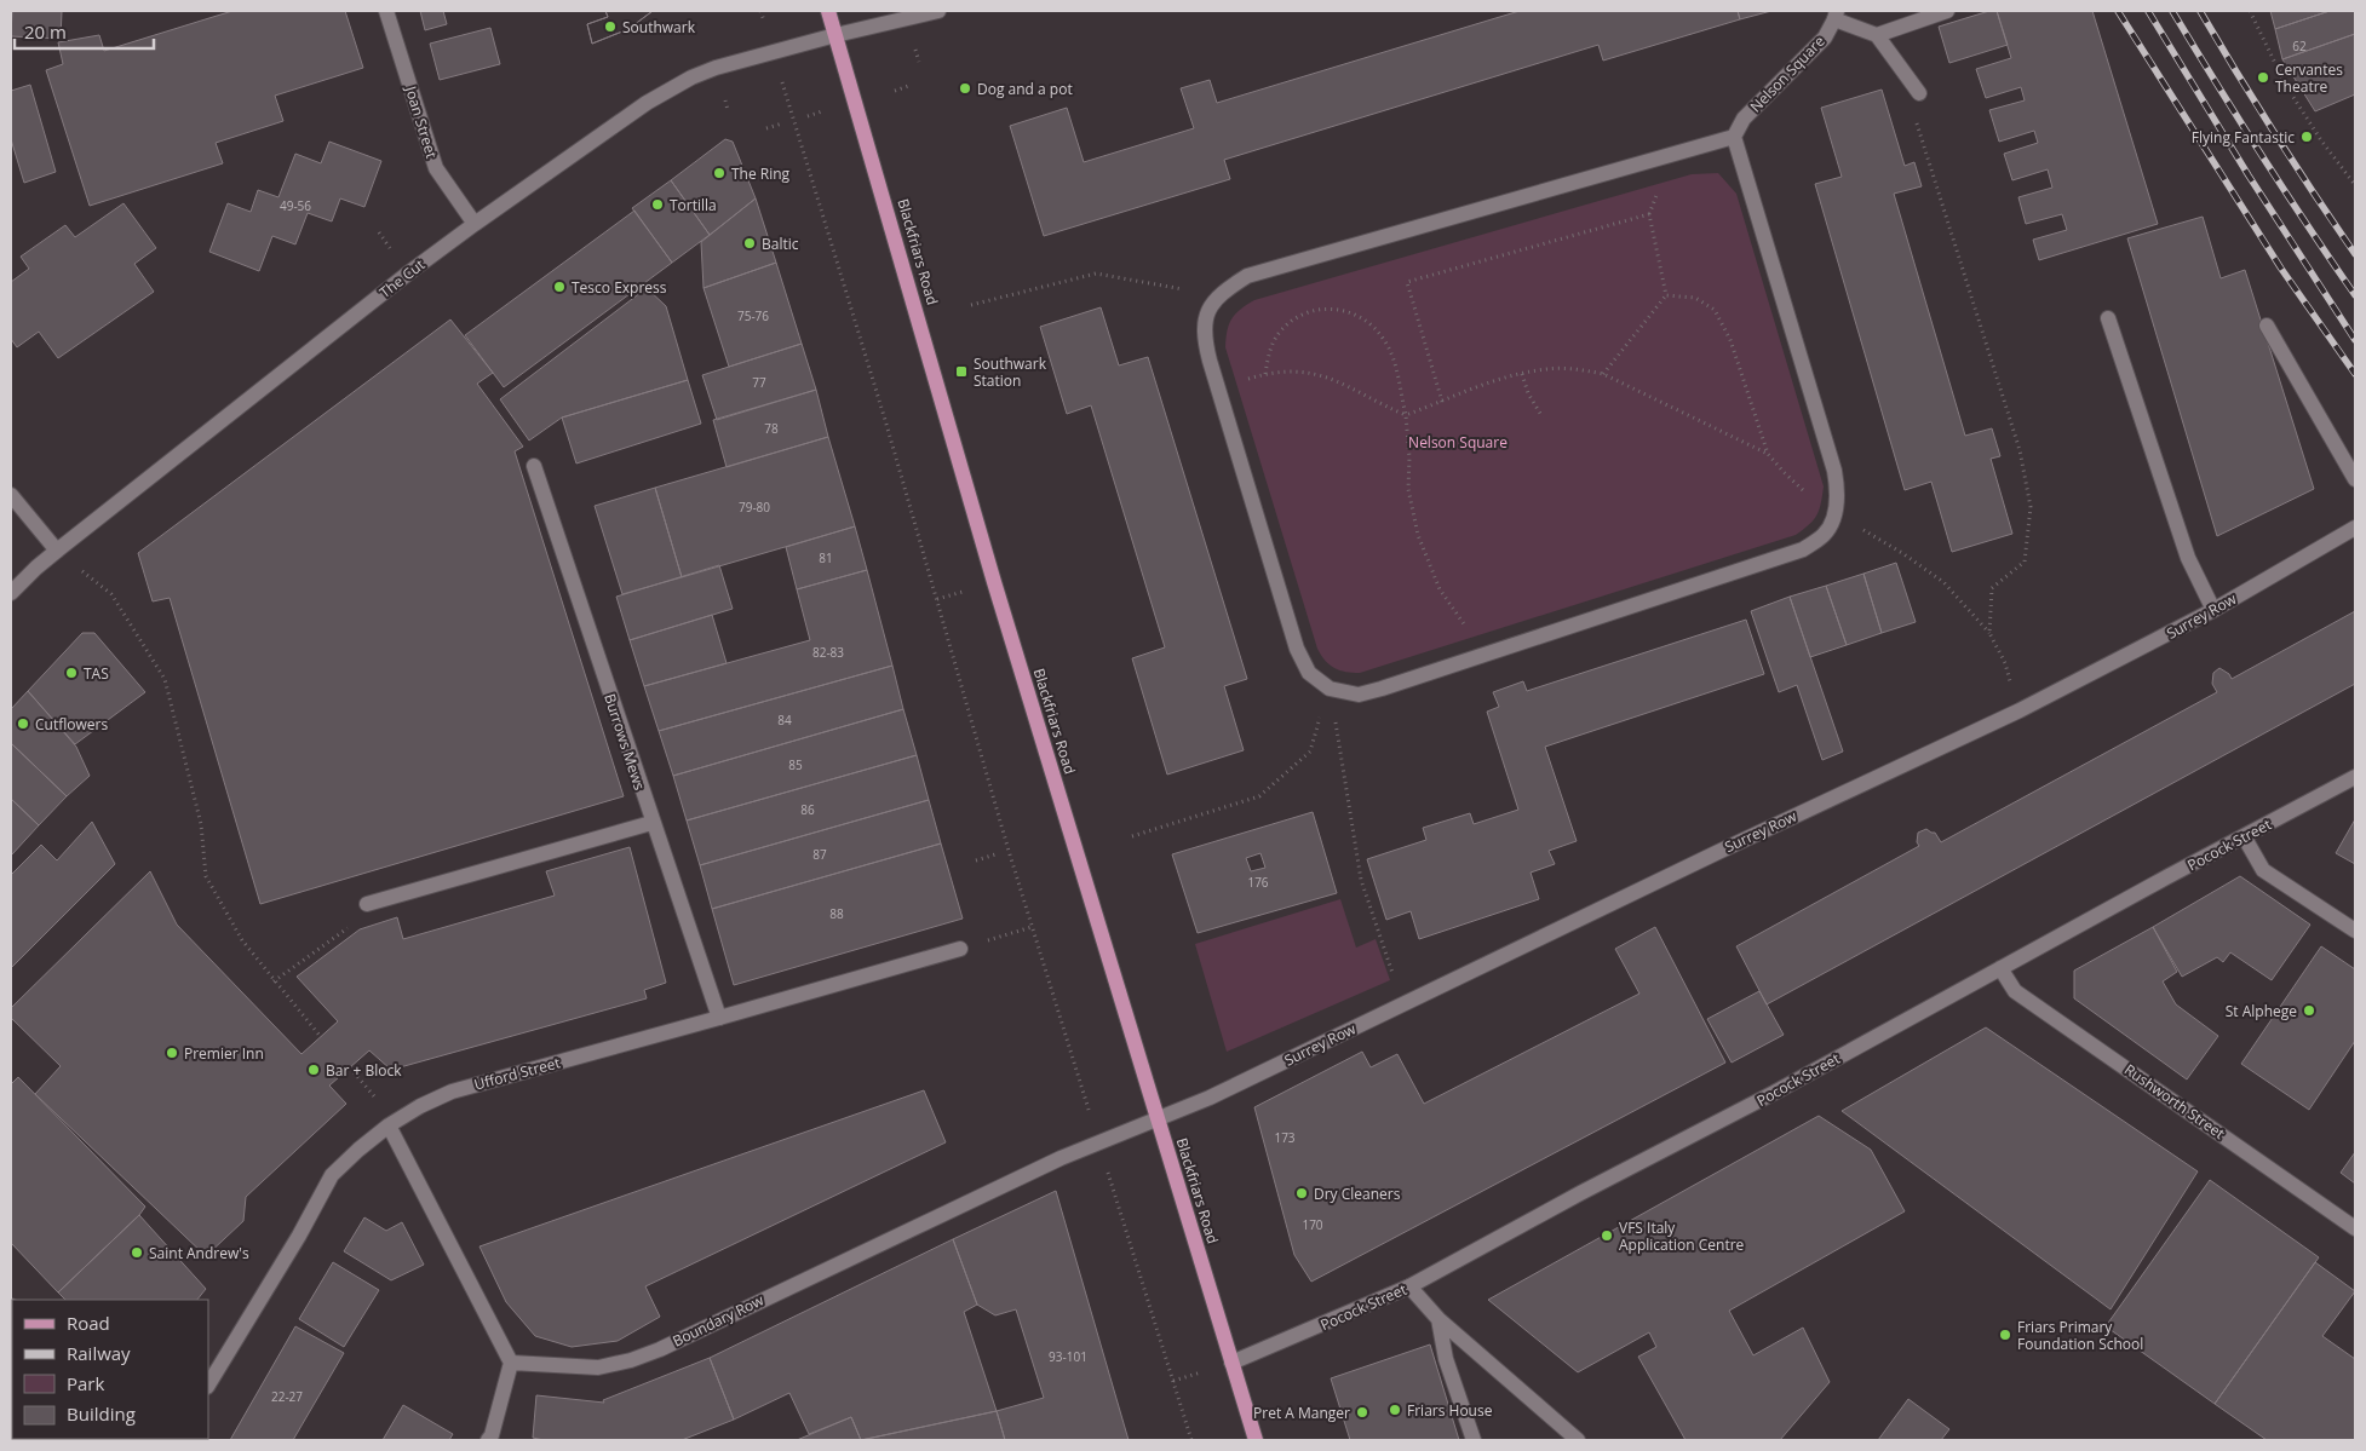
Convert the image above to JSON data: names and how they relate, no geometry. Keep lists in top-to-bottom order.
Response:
{
  "streets": {
    "main road": ["Blackfriars Road"],
    "street": [
      "Nelson Square",
      "Joan Street",
      "The Cut",
      "Surrey Row",
      "Burrows Mews",
      "Pocock Street",
      "Ufford Street",
      "Rushworth Street",
      "Boundary Row"
    ]
  },
  "crossings": [
    ["Joan Street", "The Cut"],
    ["Blackfriars Road", "The Cut"],
    ["Blackfriars Road", "Surrey Row"],
    ["Blackfriars Road", "Pocock Street"],
    ["Blackfriars Road", "Boundary Row"],
    ["Surrey Row", "Boundary Row"],
    ["Burrows Mews", "Ufford Street"],
    ["Pocock Street", "Rushworth Street"]
  ],
  "parks": ["Nelson Square"],
  "places": {
    "other": [
      "Southwark",
      "Cervantes Theatre",
      "Dog and a pot",
      "Flying Fantastic",
      "The Ring",
      "Tortilla",
      "Baltic",
      "Tesco Express",
      "TAS",
      "Cutflowers",
      "St Alphege",
      "Premier Inn",
      "Bar + Block",
      "Dry Cleaners",
      "VFS Italy Application Centre",
      "Saint Andrew's",
      "Friars Primary Foundation School",
      "Friars House",
      "Pret A Manger"
    ],
    "transit": ["Southwark Station"]
  },
  "house_numbers": [
    "62",
    "49-56",
    "75-76",
    "77",
    "78",
    "79-80",
    "81",
    "82-83",
    "84",
    "85",
    "86",
    "87",
    "176",
    "88",
    "173",
    "170",
    "93-101",
    "22-27"
  ],
  "legend": [
    "Road",
    "Railway",
    "Park",
    "Building"
  ],
  "scale_bar": "20 m"
}
